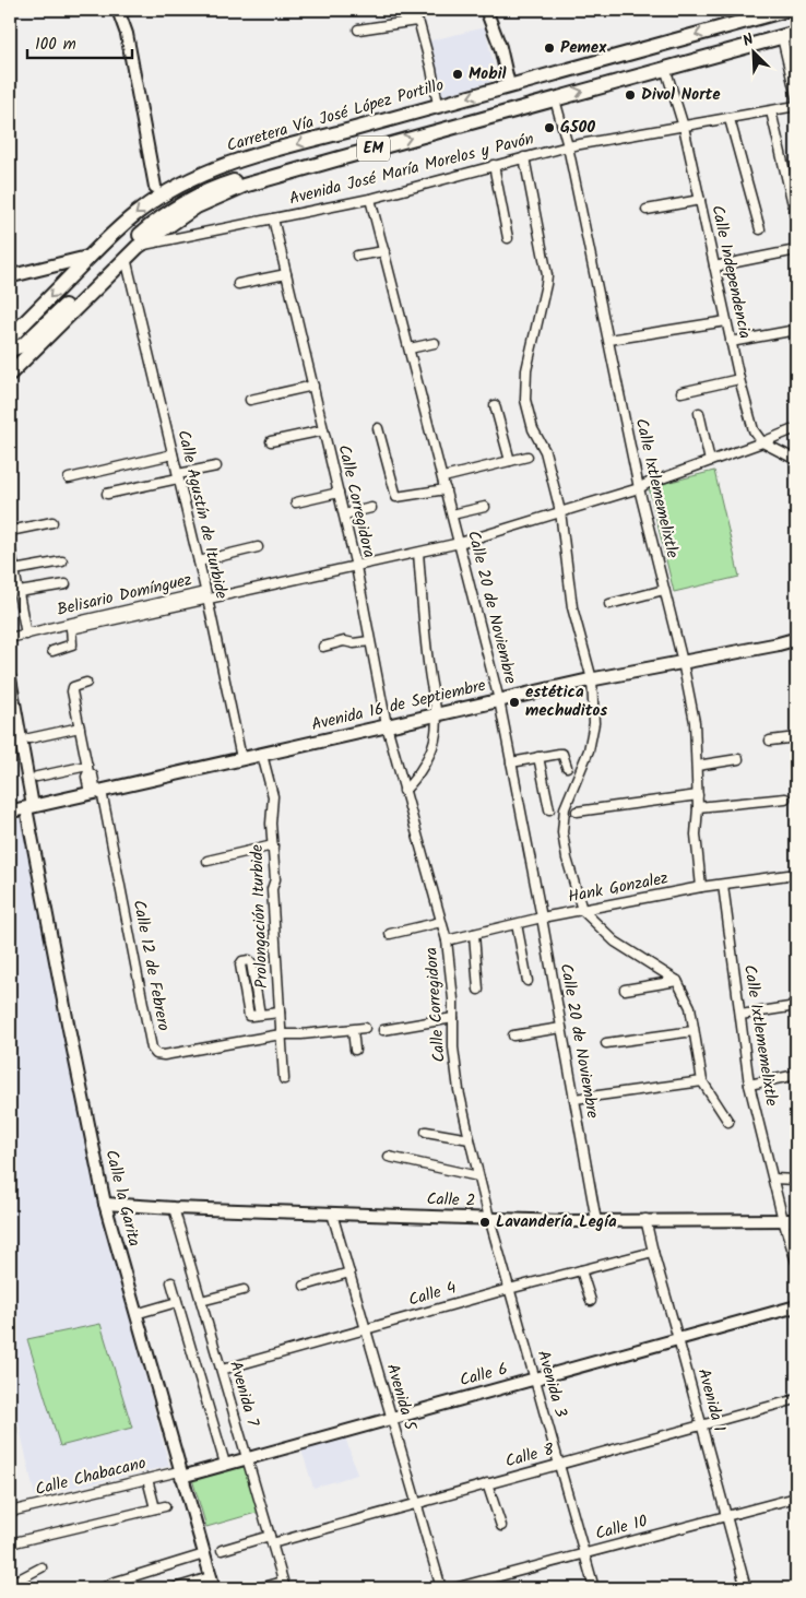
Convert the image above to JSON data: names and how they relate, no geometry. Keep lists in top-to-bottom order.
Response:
{
  "streets": {
    "main road": ["Carretera Vía José López Portillo", "EM", "Avenida 16 de Septiembre"],
    "street": [
      "Avenida José María Morelos y Pavón",
      "Calle Independencia",
      "Calle Ixtlememelixtle",
      "Calle Corregidora",
      "Calle Agustín de Iturbide",
      "Belisario Domínguez",
      "Calle 20 de Noviembre",
      "Hank Gonzalez",
      "Prolongación Iturbide",
      "Calle 12 de Febrero",
      "Calle la Garita",
      "Calle 2",
      "Calle 4",
      "Calle 6",
      "Avenida 3",
      "Avenida 7",
      "Avenida 5",
      "Avenida 1",
      "Calle 8",
      "Calle Chabacano",
      "Calle 10"
    ]
  },
  "crossings": [
    ["EM", "Avenida José María Morelos y Pavón"],
    ["EM", "Calle Independencia"],
    ["EM", "Calle Ixtlememelixtle"],
    ["EM", "Calle Agustín de Iturbide"],
    ["Avenida José María Morelos y Pavón", "Calle Independencia"],
    ["Avenida José María Morelos y Pavón", "Calle Ixtlememelixtle"],
    ["Avenida José María Morelos y Pavón", "Calle Corregidora"],
    ["Avenida José María Morelos y Pavón", "Calle 20 de Noviembre"],
    ["Calle Ixtlememelixtle", "Avenida 16 de Septiembre"],
    ["Calle Ixtlememelixtle", "Hank Gonzalez"],
    ["Calle Ixtlememelixtle", "Calle 2"],
    ["Calle Corregidora", "Belisario Domínguez"],
    ["Calle Corregidora", "Avenida 16 de Septiembre"],
    ["Calle Corregidora", "Hank Gonzalez"],
    ["Calle Corregidora", "Calle 2"],
    ["Calle Corregidora", "Avenida 3"],
    ["Calle Agustín de Iturbide", "Belisario Domínguez"],
    ["Calle Agustín de Iturbide", "Avenida 16 de Septiembre"],
    ["Calle 20 de Noviembre", "Avenida 16 de Septiembre"],
    ["Calle 20 de Noviembre", "Hank Gonzalez"],
    ["Calle 20 de Noviembre", "Calle 2"],
    ["Avenida 16 de Septiembre", "Prolongación Iturbide"],
    ["Avenida 16 de Septiembre", "Calle 12 de Febrero"],
    ["Avenida 16 de Septiembre", "Calle la Garita"],
    ["Prolongación Iturbide", "Calle 12 de Febrero"],
    ["Calle la Garita", "Calle 2"],
    ["Calle la Garita", "Calle 6"],
    ["Calle la Garita", "Calle Chabacano"],
    ["Calle 2", "Avenida 3"],
    ["Calle 2", "Avenida 7"],
    ["Calle 2", "Avenida 5"],
    ["Calle 2", "Avenida 1"],
    ["Calle 4", "Avenida 3"],
    ["Calle 4", "Avenida 7"],
    ["Calle 4", "Avenida 5"],
    ["Calle 4", "Avenida 1"],
    ["Calle 6", "Avenida 3"],
    ["Calle 6", "Avenida 7"],
    ["Calle 6", "Avenida 5"],
    ["Calle 6", "Avenida 1"],
    ["Calle 6", "Calle Chabacano"],
    ["Avenida 3", "Calle 8"],
    ["Avenida 3", "Calle 10"],
    ["Avenida 7", "Calle 8"],
    ["Avenida 5", "Calle 8"],
    ["Avenida 1", "Calle 8"],
    ["Avenida 1", "Calle 10"]
  ],
  "places": [
    "Pemex",
    "Mobil",
    "Divol Norte",
    "G500",
    "estética mechuditos",
    "Lavandería Legía"
  ],
  "scale_bar": "100 m",
  "north": "top left"
}
